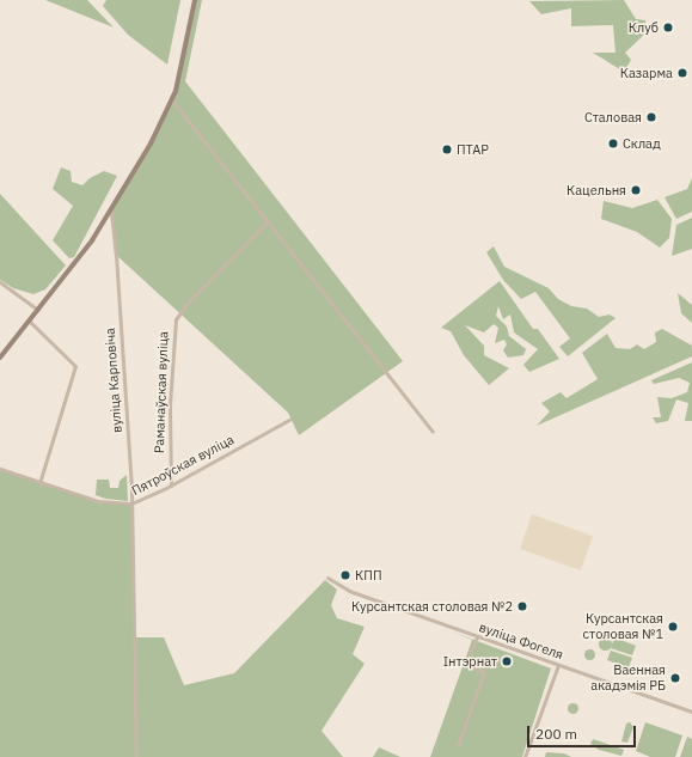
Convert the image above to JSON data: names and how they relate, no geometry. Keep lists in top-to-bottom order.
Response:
{
  "streets": {
    "street": [
      "вуліца Карповіча",
      "Раманаўская вуліца",
      "Пятроўская вуліца",
      "вуліца Фогеля"
    ]
  },
  "crossings": [
    ["вуліца Карповіча", "Пятроўская вуліца"],
    ["Раманаўская вуліца", "Пятроўская вуліца"]
  ],
  "places": [
    "Клуб",
    "Казарма",
    "Сталовая",
    "Склад",
    "ПТАР",
    "Кацельня",
    "КПП",
    "Курсантская столовая №2",
    "Курсантская столовая №1",
    "Інтэрнат",
    "Ваенная акадэмія РБ"
  ],
  "scale_bar": "200 m"
}
